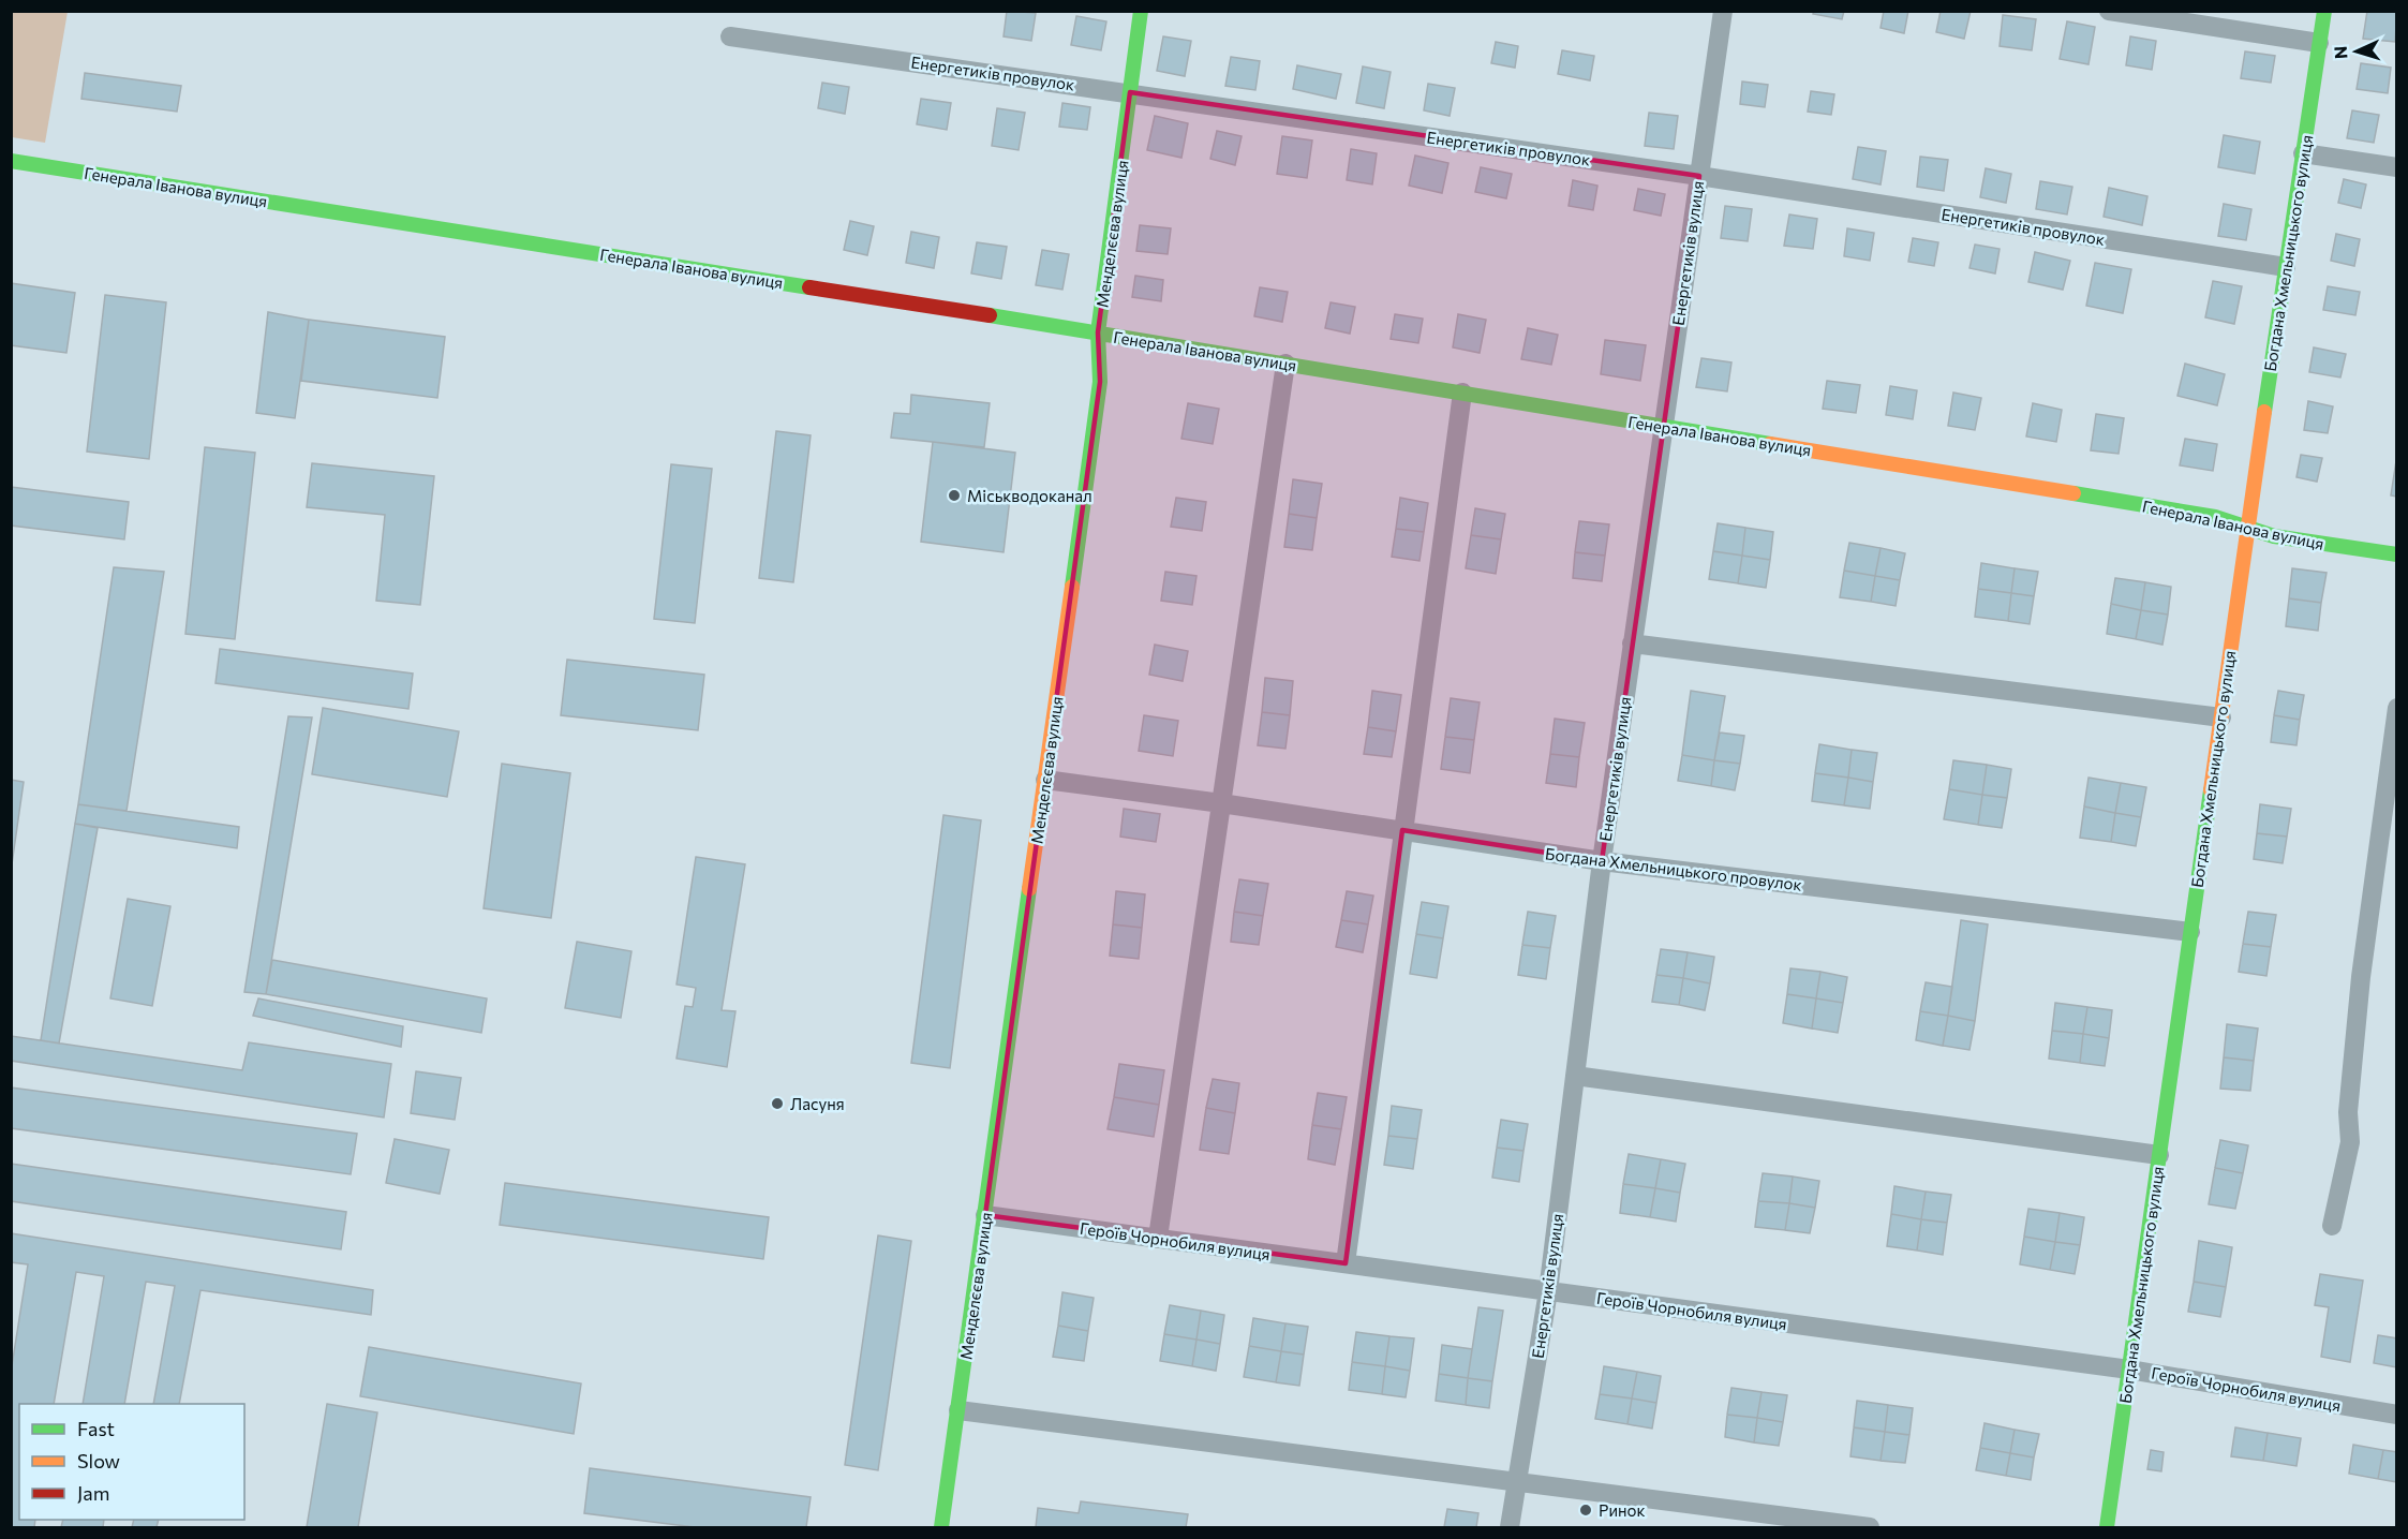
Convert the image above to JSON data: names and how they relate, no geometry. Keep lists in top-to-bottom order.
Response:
{
  "streets": {
    "street": [
      "Енергетиків провулок",
      "Генерала Іванова вулиця",
      "Менделєєва вулиця",
      "Енергетиків вулиця",
      "Богдана Хмельницького вулиця",
      "Богдана Хмельницького провулок",
      "Героїв Чорнобиля вулиця"
    ]
  },
  "crossings": [
    ["Енергетиків провулок", "Менделєєва вулиця"],
    ["Енергетиків провулок", "Енергетиків вулиця"],
    ["Енергетиків провулок", "Богдана Хмельницького вулиця"],
    ["Генерала Іванова вулиця", "Менделєєва вулиця"],
    ["Генерала Іванова вулиця", "Енергетиків вулиця"],
    ["Генерала Іванова вулиця", "Богдана Хмельницького вулиця"],
    ["Менделєєва вулиця", "Богдана Хмельницького провулок"],
    ["Менделєєва вулиця", "Героїв Чорнобиля вулиця"],
    ["Енергетиків вулиця", "Богдана Хмельницького провулок"],
    ["Енергетиків вулиця", "Героїв Чорнобиля вулиця"],
    ["Богдана Хмельницького вулиця", "Богдана Хмельницького провулок"],
    ["Богдана Хмельницького вулиця", "Героїв Чорнобиля вулиця"]
  ],
  "places": ["Міськводоканал", "Ласуня", "Ринок"],
  "legend": ["Fast", "Slow", "Jam"],
  "north": "left"
}
